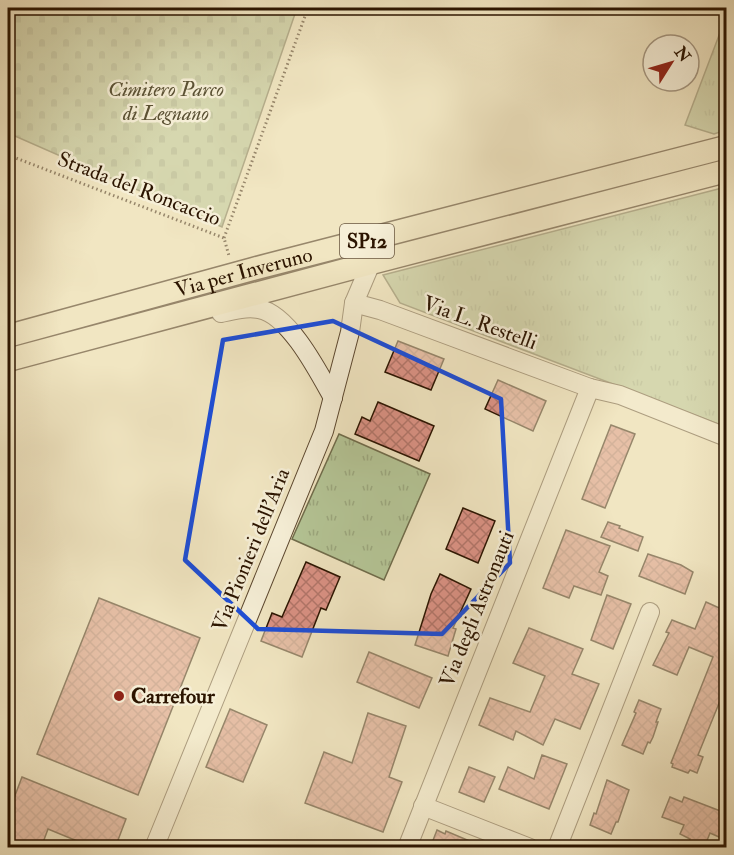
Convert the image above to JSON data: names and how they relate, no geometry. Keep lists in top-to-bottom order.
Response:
{
  "streets": {
    "main road": ["SP12", "Via per Inveruno"],
    "street": ["Via L. Restelli", "Via Pionieri dell'Aria", "Via degli Astronauti"],
    "path": ["Strada del Roncaccio"]
  },
  "crossings": [
    ["Strada del Roncaccio", "Via per Inveruno"],
    ["Via per Inveruno", "Via Pionieri dell'Aria"],
    ["Via L. Restelli", "Via Pionieri dell'Aria"],
    ["Via L. Restelli", "Via degli Astronauti"]
  ],
  "parks": ["Cimitero Parco di Legnano"],
  "places": ["Carrefour"],
  "north": "top right"
}
